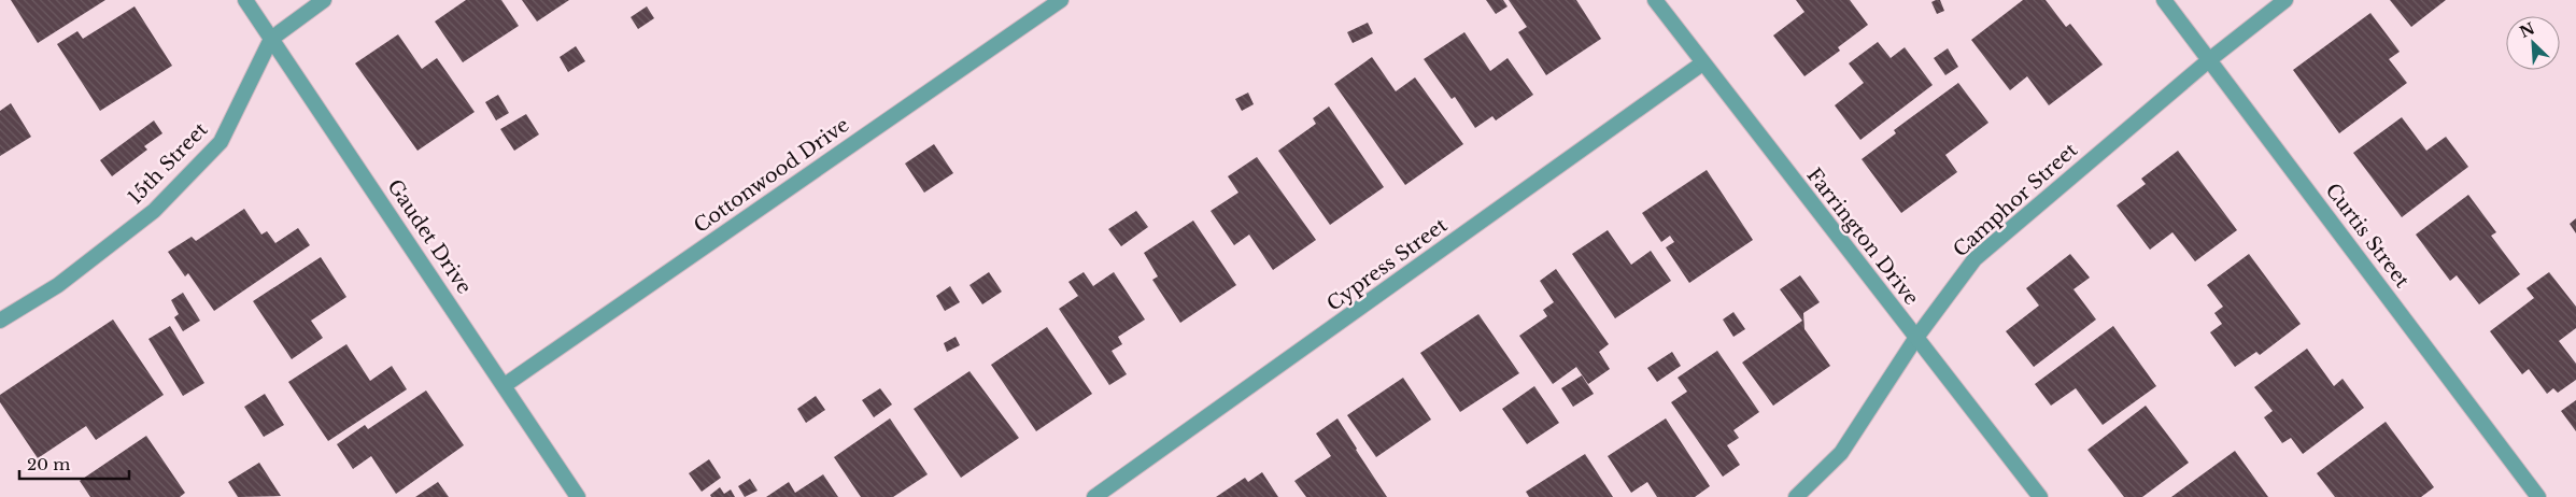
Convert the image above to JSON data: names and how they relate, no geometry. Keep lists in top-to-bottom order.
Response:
{
  "streets": {
    "street": [
      "15th Street",
      "Cottonwood Drive",
      "Camphor Street",
      "Curtis Street",
      "Gaudet Drive",
      "Farrington Drive",
      "Cypress Street"
    ]
  },
  "crossings": [
    ["15th Street", "Gaudet Drive"],
    ["Cottonwood Drive", "Gaudet Drive"],
    ["Camphor Street", "Curtis Street"],
    ["Camphor Street", "Farrington Drive"],
    ["Farrington Drive", "Cypress Street"]
  ],
  "scale_bar": "20 m",
  "north": "top left"
}
